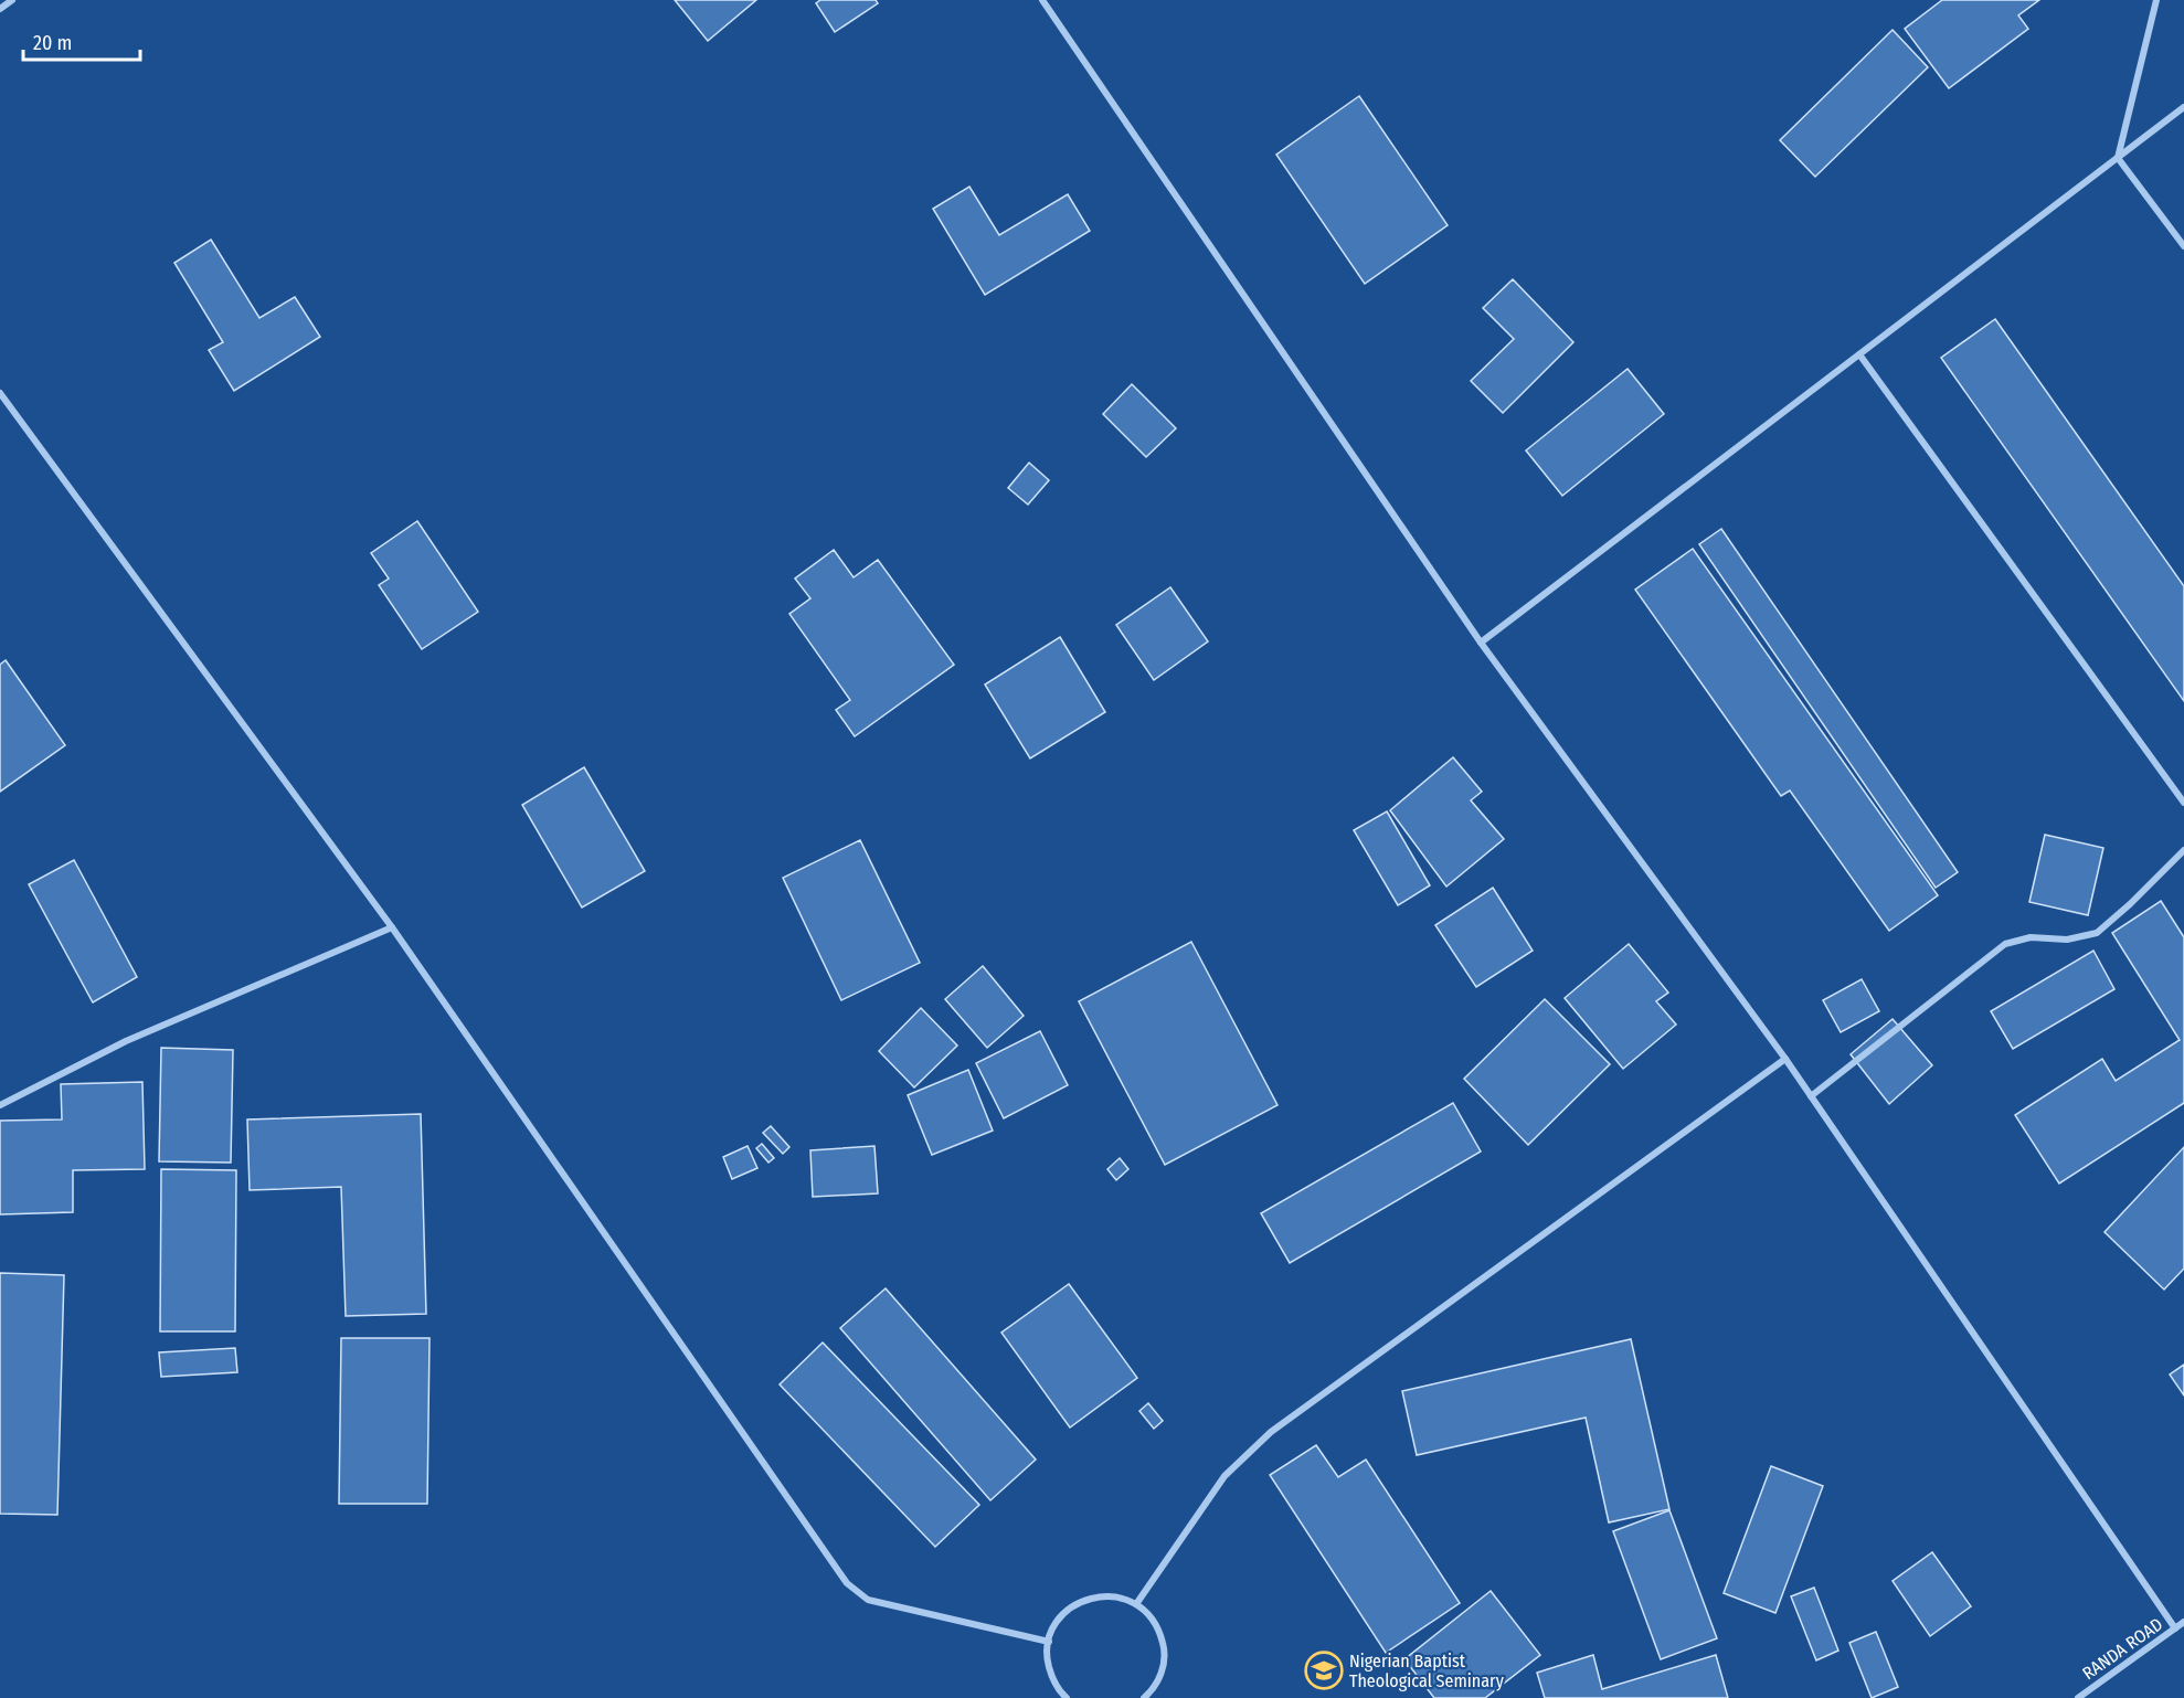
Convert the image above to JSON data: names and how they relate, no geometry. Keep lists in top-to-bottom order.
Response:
{
  "streets": {
    "street": ["RANDA ROAD"]
  },
  "places": {
    "school or university": ["Nigerian Baptist Theological Seminary"]
  },
  "scale_bar": "20 m"
}
